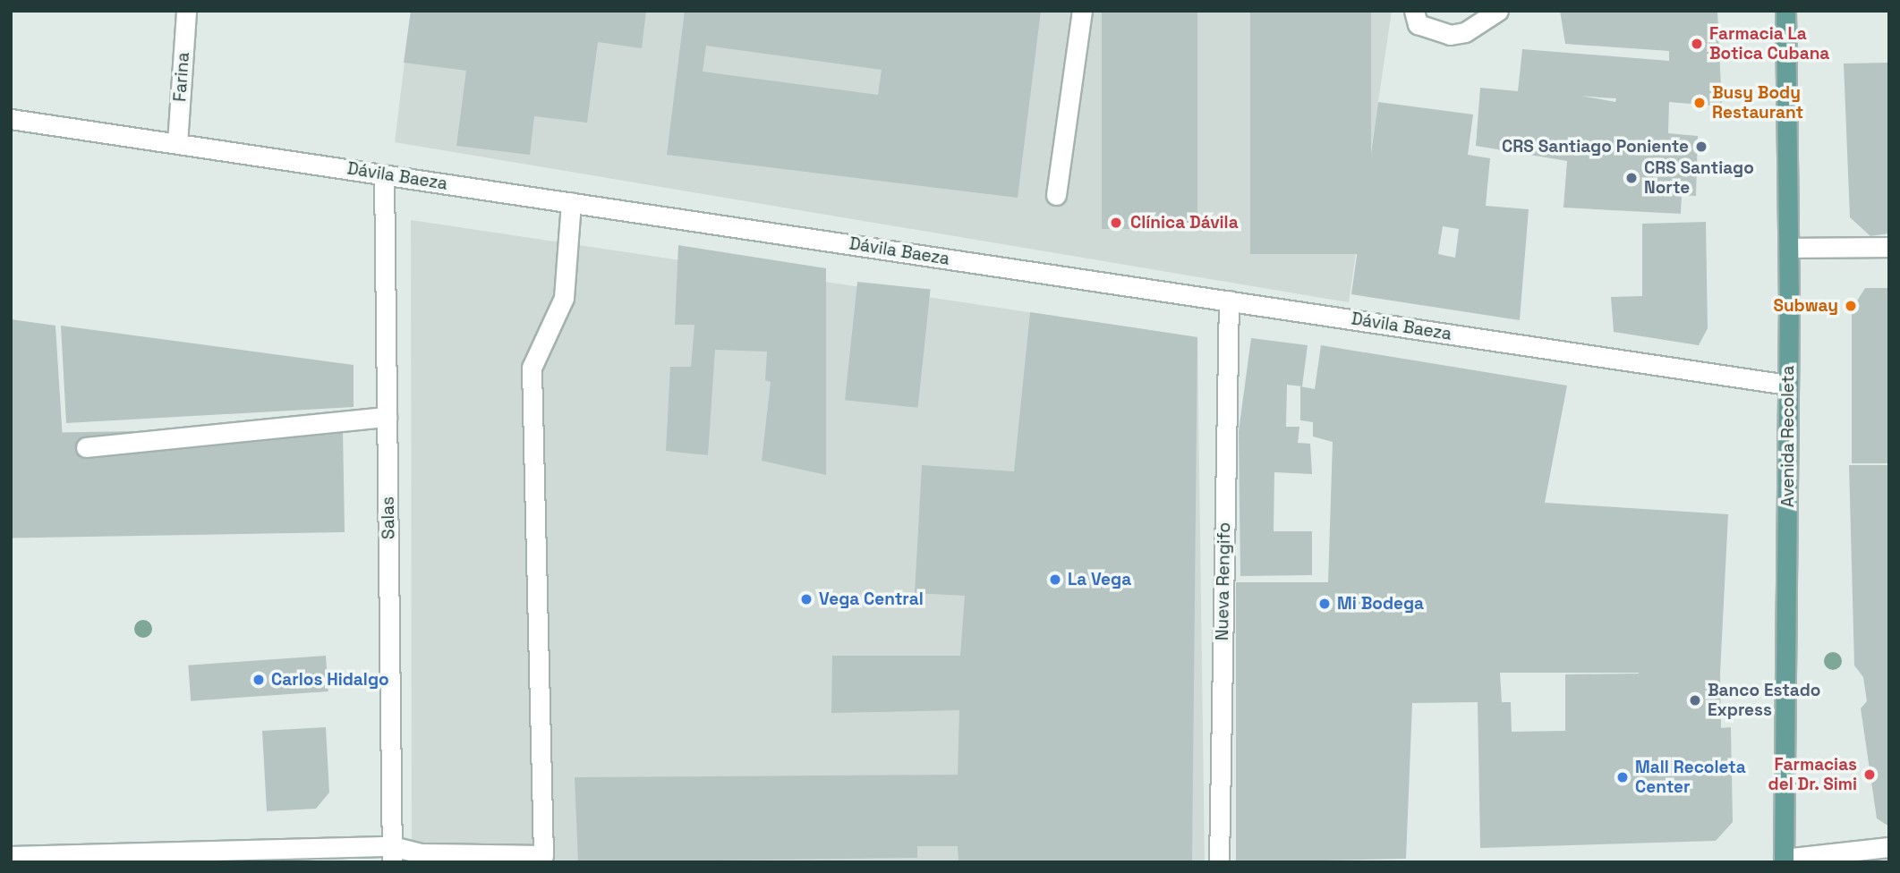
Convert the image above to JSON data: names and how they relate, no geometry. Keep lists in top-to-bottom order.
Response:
{
  "streets": {
    "main road": ["Avenida Recoleta"],
    "street": [
      "Farina",
      "Dávila Baeza",
      "Salas",
      "Nueva Rengifo"
    ]
  },
  "crossings": [
    ["Farina", "Dávila Baeza"],
    ["Dávila Baeza", "Avenida Recoleta"],
    ["Dávila Baeza", "Salas"],
    ["Dávila Baeza", "Nueva Rengifo"]
  ],
  "places": [
    "Farmacia La Botica Cubana",
    "Busy Body Restaurant",
    "CRS Santiago Poniente",
    "CRS Santiago Norte",
    "Clínica Dávila",
    "Subway",
    "La Vega",
    "Vega Central",
    "Mi Bodega",
    "Carlos Hidalgo",
    "Banco Estado Express",
    "Farmacias del Dr. Simi",
    "Mall Recoleta Center"
  ]
}
